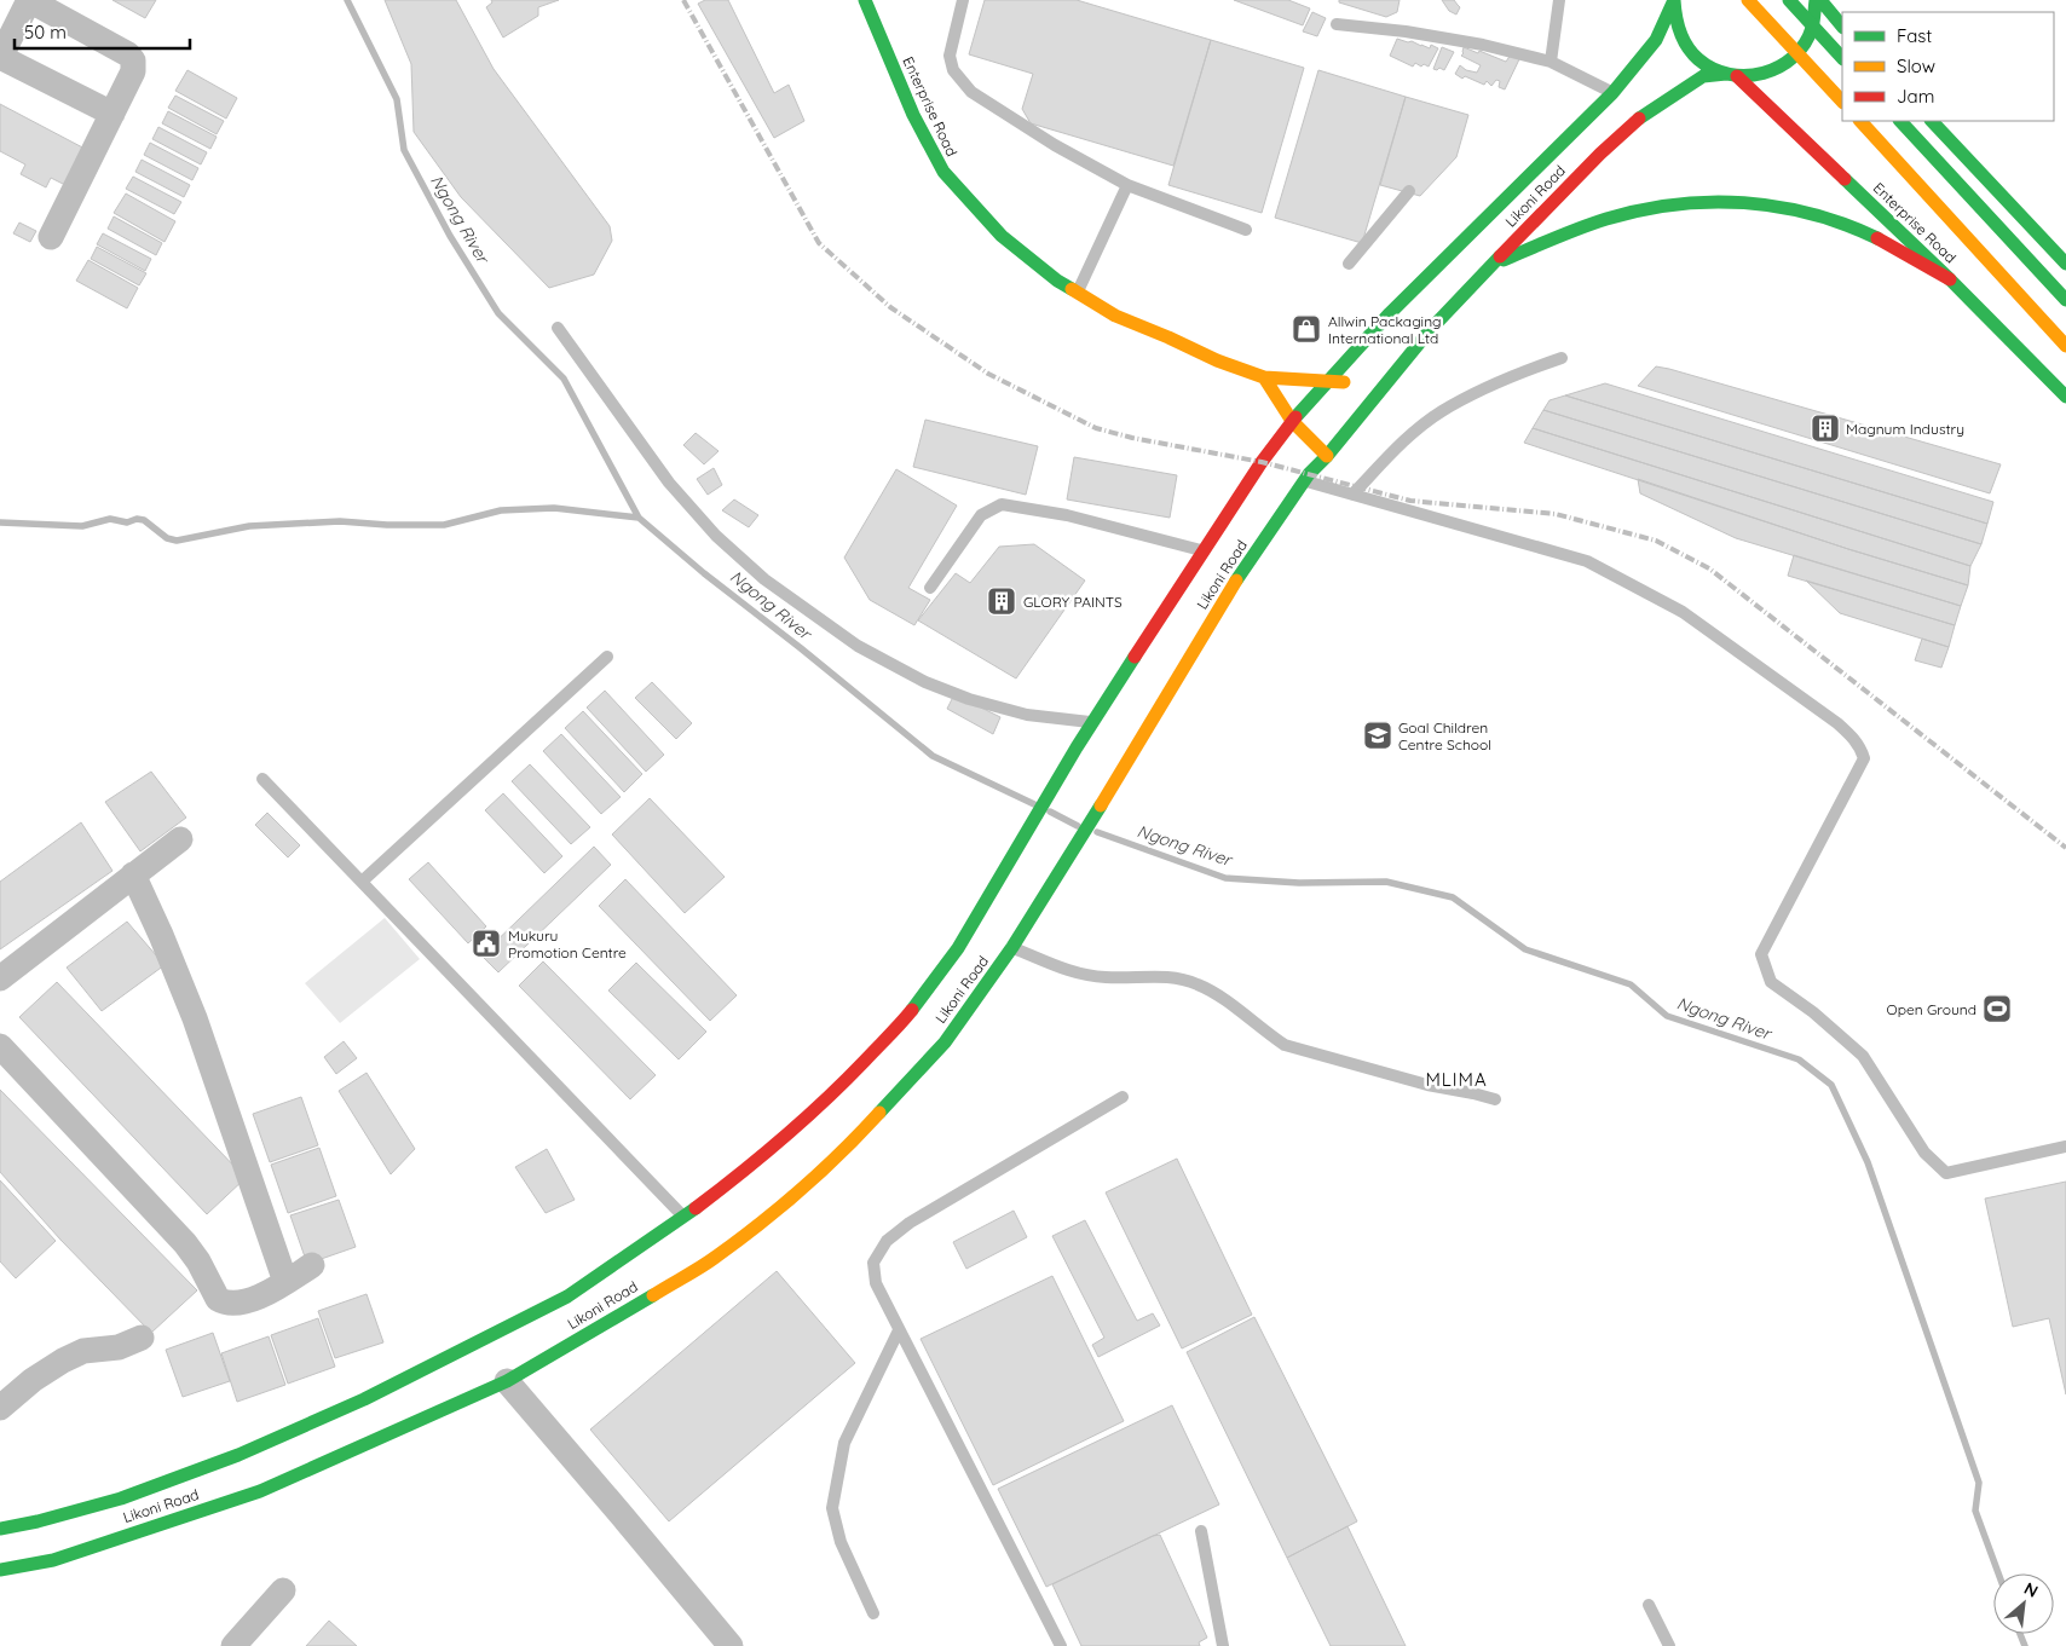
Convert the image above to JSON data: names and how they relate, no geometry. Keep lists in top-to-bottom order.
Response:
{
  "streets": {
    "main road": ["Enterprise Road", "Likoni Road"]
  },
  "crossings": [
    ["Enterprise Road", "Likoni Road"]
  ],
  "districts": ["MLIMA"],
  "water": ["Ngong River"],
  "places": {
    "shop": ["Allwin Packaging International Ltd"],
    "building": ["Magnum Industry", "GLORY PAINTS"],
    "school or university": ["Goal Children Centre School"],
    "public building": ["Mukuru Promotion Centre"],
    "sports": ["Open Ground"]
  },
  "legend": ["Fast", "Slow", "Jam"],
  "scale_bar": "50 m",
  "north": "top right"
}
